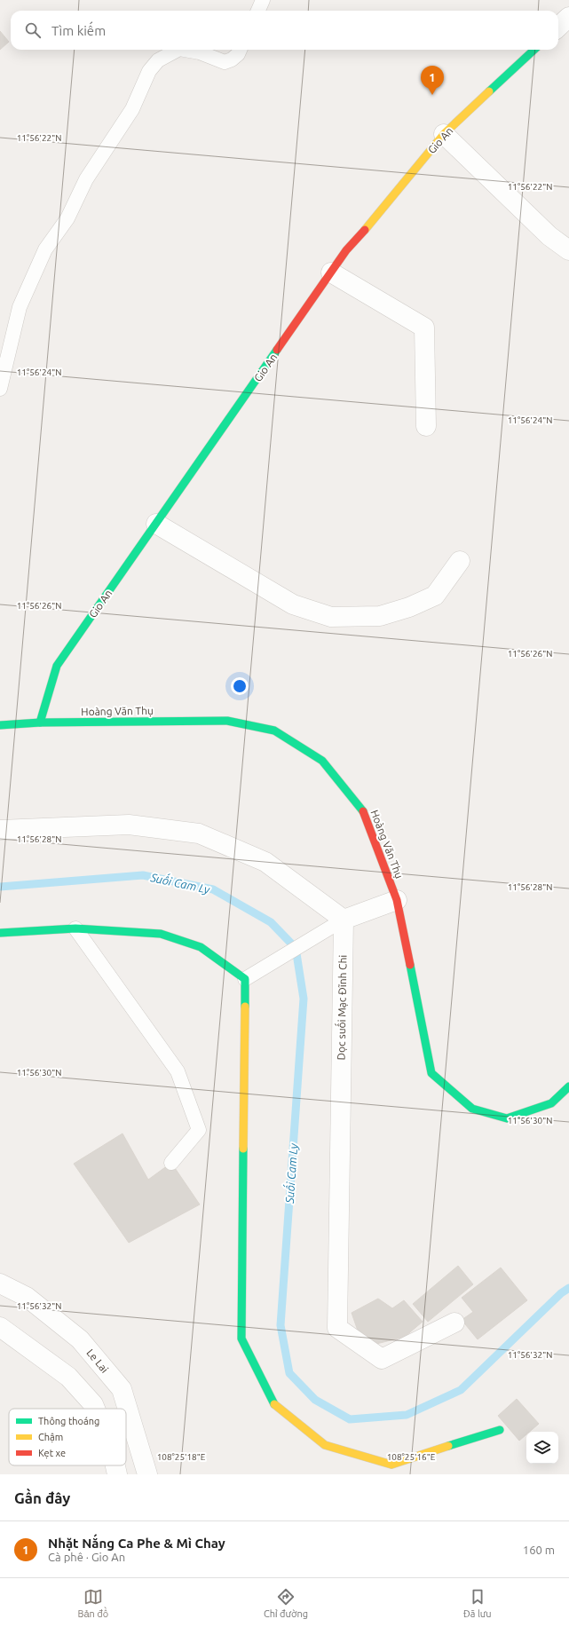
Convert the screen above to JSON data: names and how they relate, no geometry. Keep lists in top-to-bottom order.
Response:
{
  "streets": {
    "street": [
      "Gio An",
      "Hoàng Văn Thụ",
      "Dọc suối Mạc Đĩnh Chi",
      "Le Lai"
    ]
  },
  "crossings": [
    ["Gio An", "Hoàng Văn Thụ"]
  ],
  "water": ["Suối Cam Ly"],
  "legend": ["Thông thoáng", "Chậm", "Kẹt xe"],
  "page": {
    "search": "Tìm kiếm",
    "pins": "1",
    "heading": "Gần đây",
    "list": [
      {
        "mark": "1",
        "name": "Nhặt Nắng Ca Phe & Mì Chay",
        "note": "Cà phê · Gio An",
        "value": "160 m"
      }
    ],
    "nav": ["Bản đồ", "Chỉ đường", "Đã lưu"]
  },
  "coordinates": [
    "11°56'22\"N",
    "11°56'24\"N",
    "11°56'26\"N",
    "11°56'28\"N",
    "11°56'30\"N",
    "11°56'32\"N",
    "108°25'18\"E",
    "108°25'16\"E"
  ]
}
